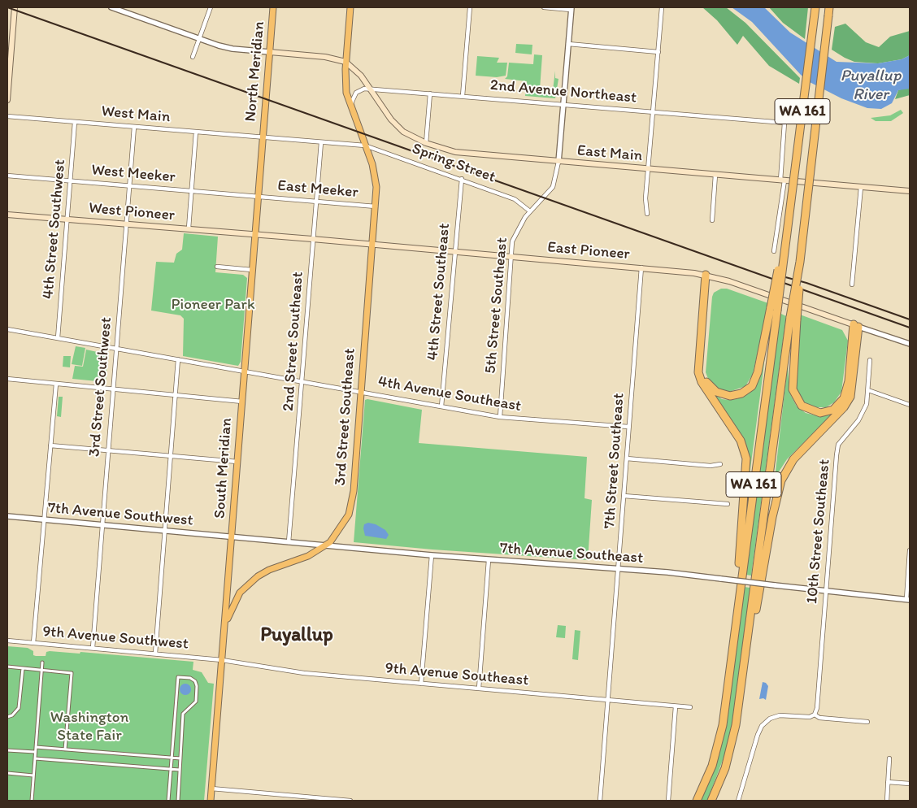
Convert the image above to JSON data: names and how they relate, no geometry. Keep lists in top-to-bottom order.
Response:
{
  "streets": {
    "highway": ["WA 161"],
    "main road": [
      "North Meridian",
      "East Main",
      "West Pioneer",
      "East Pioneer",
      "3rd Street Southeast",
      "South Meridian"
    ],
    "street": [
      "2nd Avenue Northeast",
      "West Main",
      "Spring Street",
      "West Meeker",
      "East Meeker",
      "4th Street Southwest",
      "4th Street Southeast",
      "5th Street Southeast",
      "2nd Street Southeast",
      "3rd Street Southwest",
      "4th Avenue Southeast",
      "7th Street Southeast",
      "7th Avenue Southwest",
      "10th Street Southeast",
      "7th Avenue Southeast",
      "9th Avenue Southwest",
      "9th Avenue Southeast"
    ]
  },
  "crossings": [
    ["North Meridian", "West Main"],
    ["North Meridian", "South Meridian"],
    ["2nd Avenue Northeast", "East Main"],
    ["2nd Avenue Northeast", "3rd Street Southeast"],
    ["West Main", "4th Street Southwest"],
    ["West Main", "3rd Street Southwest"],
    ["West Main", "South Meridian"],
    ["East Main", "5th Street Southeast"],
    ["East Main", "3rd Street Southeast"],
    ["Spring Street", "4th Street Southeast"],
    ["Spring Street", "5th Street Southeast"],
    ["Spring Street", "3rd Street Southeast"],
    ["West Meeker", "East Meeker"],
    ["West Meeker", "4th Street Southwest"],
    ["West Meeker", "3rd Street Southwest"],
    ["West Meeker", "South Meridian"],
    ["East Meeker", "2nd Street Southeast"],
    ["East Meeker", "3rd Street Southeast"],
    ["East Meeker", "South Meridian"],
    ["West Pioneer", "4th Street Southwest"],
    ["West Pioneer", "East Pioneer"],
    ["West Pioneer", "3rd Street Southwest"],
    ["West Pioneer", "South Meridian"],
    ["4th Street Southwest", "4th Avenue Southeast"],
    ["East Pioneer", "4th Street Southeast"],
    ["East Pioneer", "5th Street Southeast"],
    ["East Pioneer", "2nd Street Southeast"],
    ["East Pioneer", "3rd Street Southeast"],
    ["East Pioneer", "7th Street Southeast"],
    ["East Pioneer", "South Meridian"],
    ["4th Street Southeast", "4th Avenue Southeast"],
    ["5th Street Southeast", "4th Avenue Southeast"],
    ["2nd Street Southeast", "4th Avenue Southeast"],
    ["2nd Street Southeast", "7th Avenue Southeast"],
    ["3rd Street Southwest", "4th Avenue Southeast"],
    ["3rd Street Southwest", "7th Avenue Southwest"],
    ["3rd Street Southwest", "9th Avenue Southwest"],
    ["4th Avenue Southeast", "3rd Street Southeast"],
    ["4th Avenue Southeast", "7th Street Southeast"],
    ["4th Avenue Southeast", "South Meridian"],
    ["3rd Street Southeast", "South Meridian"],
    ["3rd Street Southeast", "7th Avenue Southeast"],
    ["7th Street Southeast", "7th Avenue Southeast"],
    ["7th Street Southeast", "9th Avenue Southeast"],
    ["South Meridian", "7th Avenue Southwest"],
    ["South Meridian", "7th Avenue Southeast"],
    ["South Meridian", "9th Avenue Southwest"],
    ["South Meridian", "9th Avenue Southeast"],
    ["7th Avenue Southwest", "7th Avenue Southeast"],
    ["10th Street Southeast", "7th Avenue Southeast"],
    ["9th Avenue Southwest", "9th Avenue Southeast"]
  ],
  "districts": ["Puyallup"],
  "water": ["Puyallup River"],
  "parks": ["Pioneer Park", "Washington State Fair"]
}
